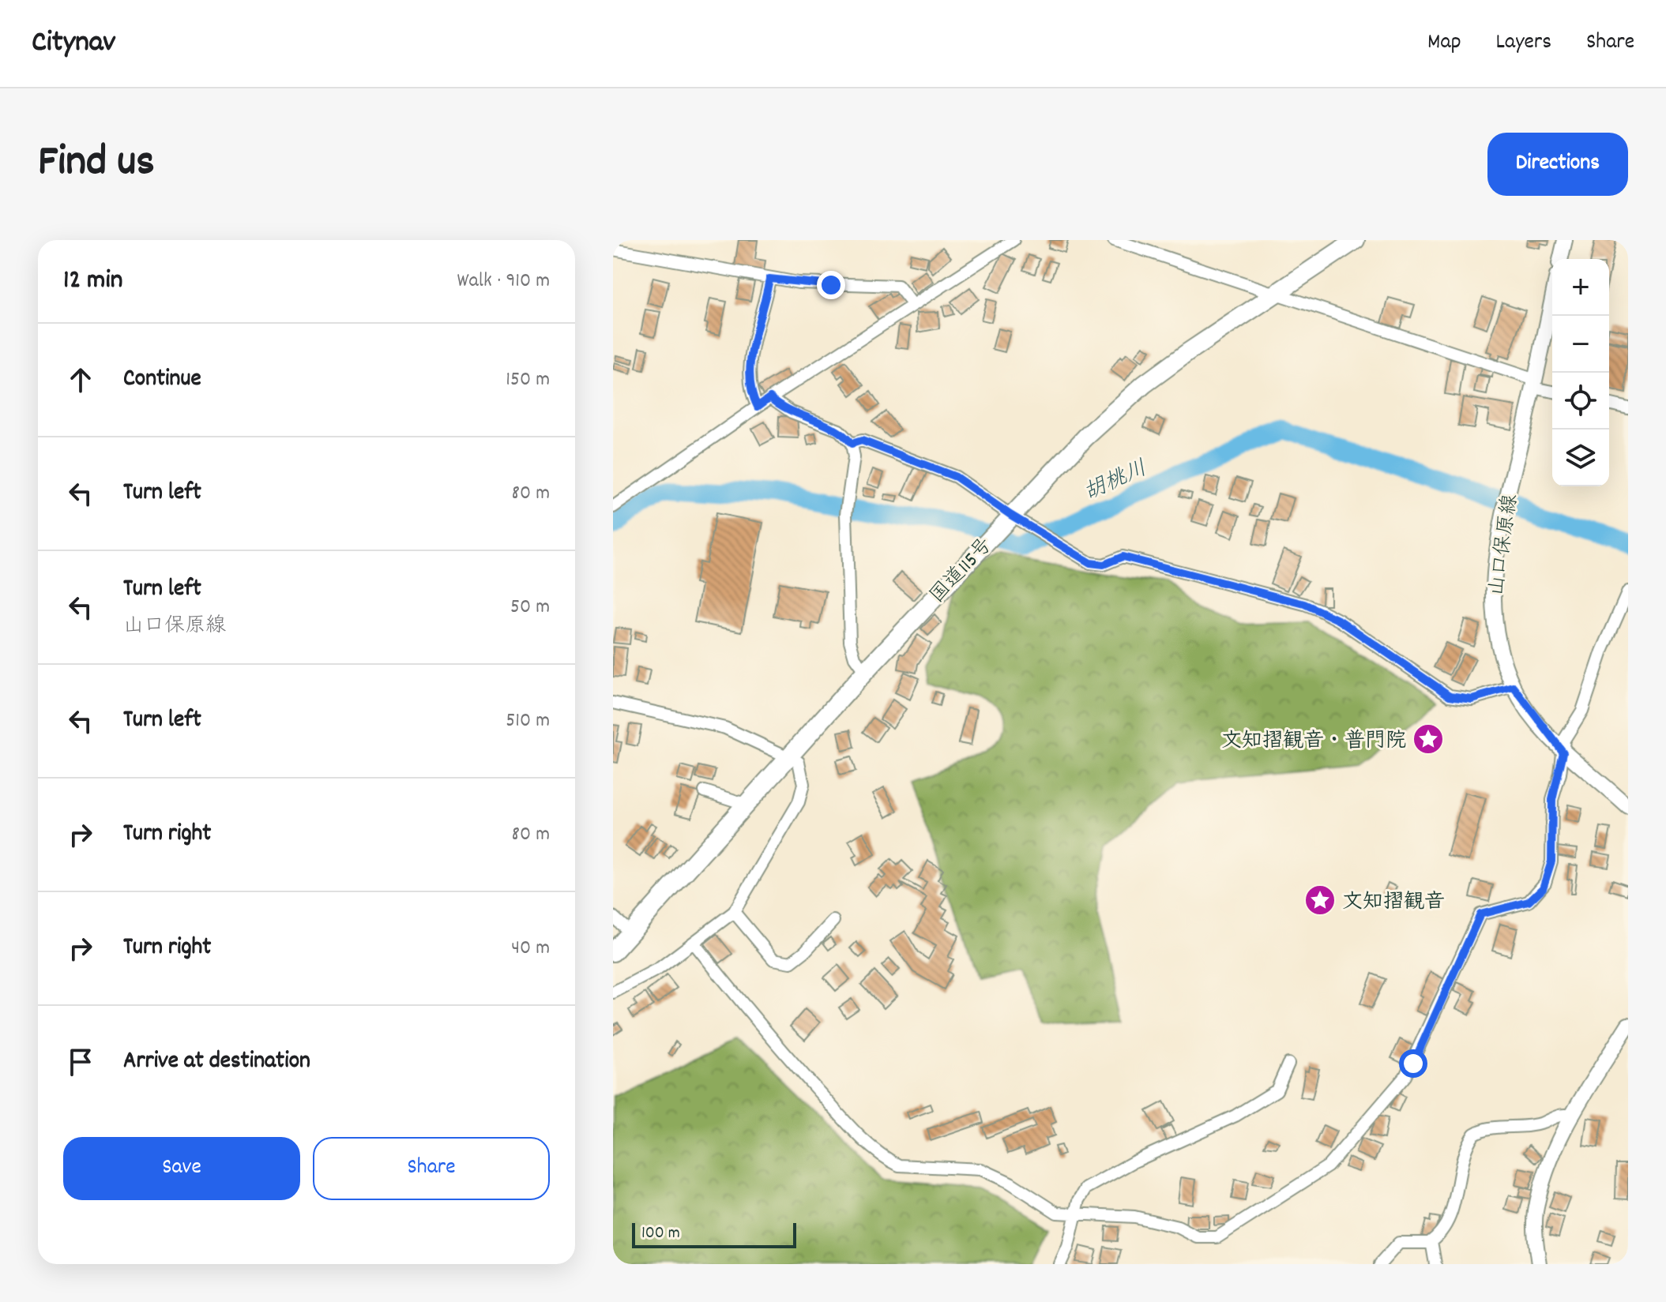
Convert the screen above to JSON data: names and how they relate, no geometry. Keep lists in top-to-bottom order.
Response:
{
  "streets": {
    "highway": ["国道115号"],
    "main road": ["山口保原線"]
  },
  "water": ["胡桃川"],
  "places": {
    "place": ["文知摺観音・普門院", "文知摺観音"]
  },
  "scale_bar": "100 m",
  "page": {
    "header": "Citynav",
    "nav": ["Map", "Layers", "Share"],
    "title": "Find us",
    "buttons": [
      "Directions",
      ["Save", "Share"]
    ],
    "heading": ["12 min", "Walk · 910 m"],
    "map_buttons": ["+", "−"],
    "list": [
      ["Continue", "150 m"],
      ["Turn left", "80 m"],
      ["Turn left", "山口保原線", "50 m"],
      ["Turn left", "510 m"],
      ["Turn right", "80 m"],
      ["Turn right", "40 m"],
      "Arrive at destination"
    ],
    "scale": "100 m"
  }
}
